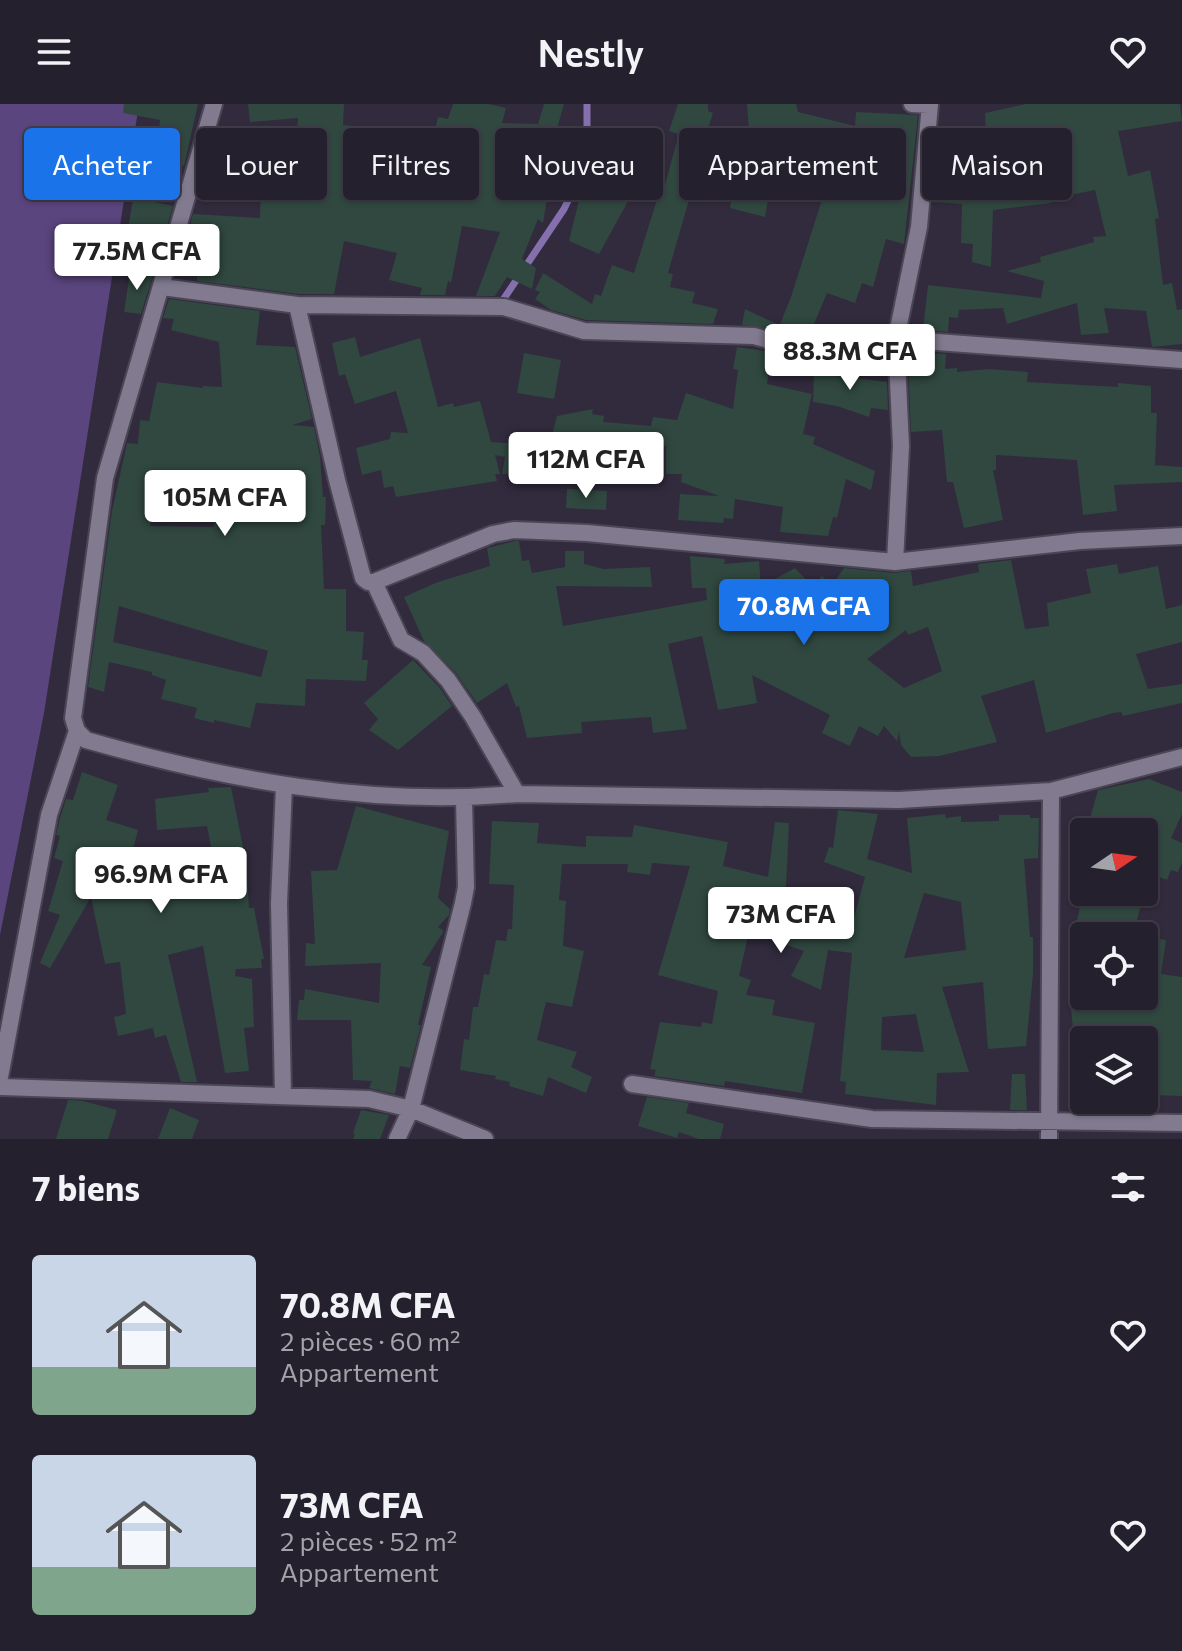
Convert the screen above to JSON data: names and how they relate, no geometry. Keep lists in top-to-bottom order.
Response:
{
  "north": "right",
  "page": {
    "header": "Nestly",
    "chip": [
      "Acheter",
      "Louer",
      "Filtres",
      "Nouveau",
      "Appartement",
      "Maison"
    ],
    "price": [
      "77.5M CFA",
      "88.3M CFA",
      "112M CFA",
      "105M CFA",
      "70.8M CFA",
      "96.9M CFA",
      "73M CFA"
    ],
    "heading": "7 biens",
    "list": [
      {
        "name": "70.8M CFA",
        "note": "2 pièces · 60 m² · Appartement"
      },
      {
        "name": "73M CFA",
        "note": "2 pièces · 52 m² · Appartement"
      }
    ]
  }
}
